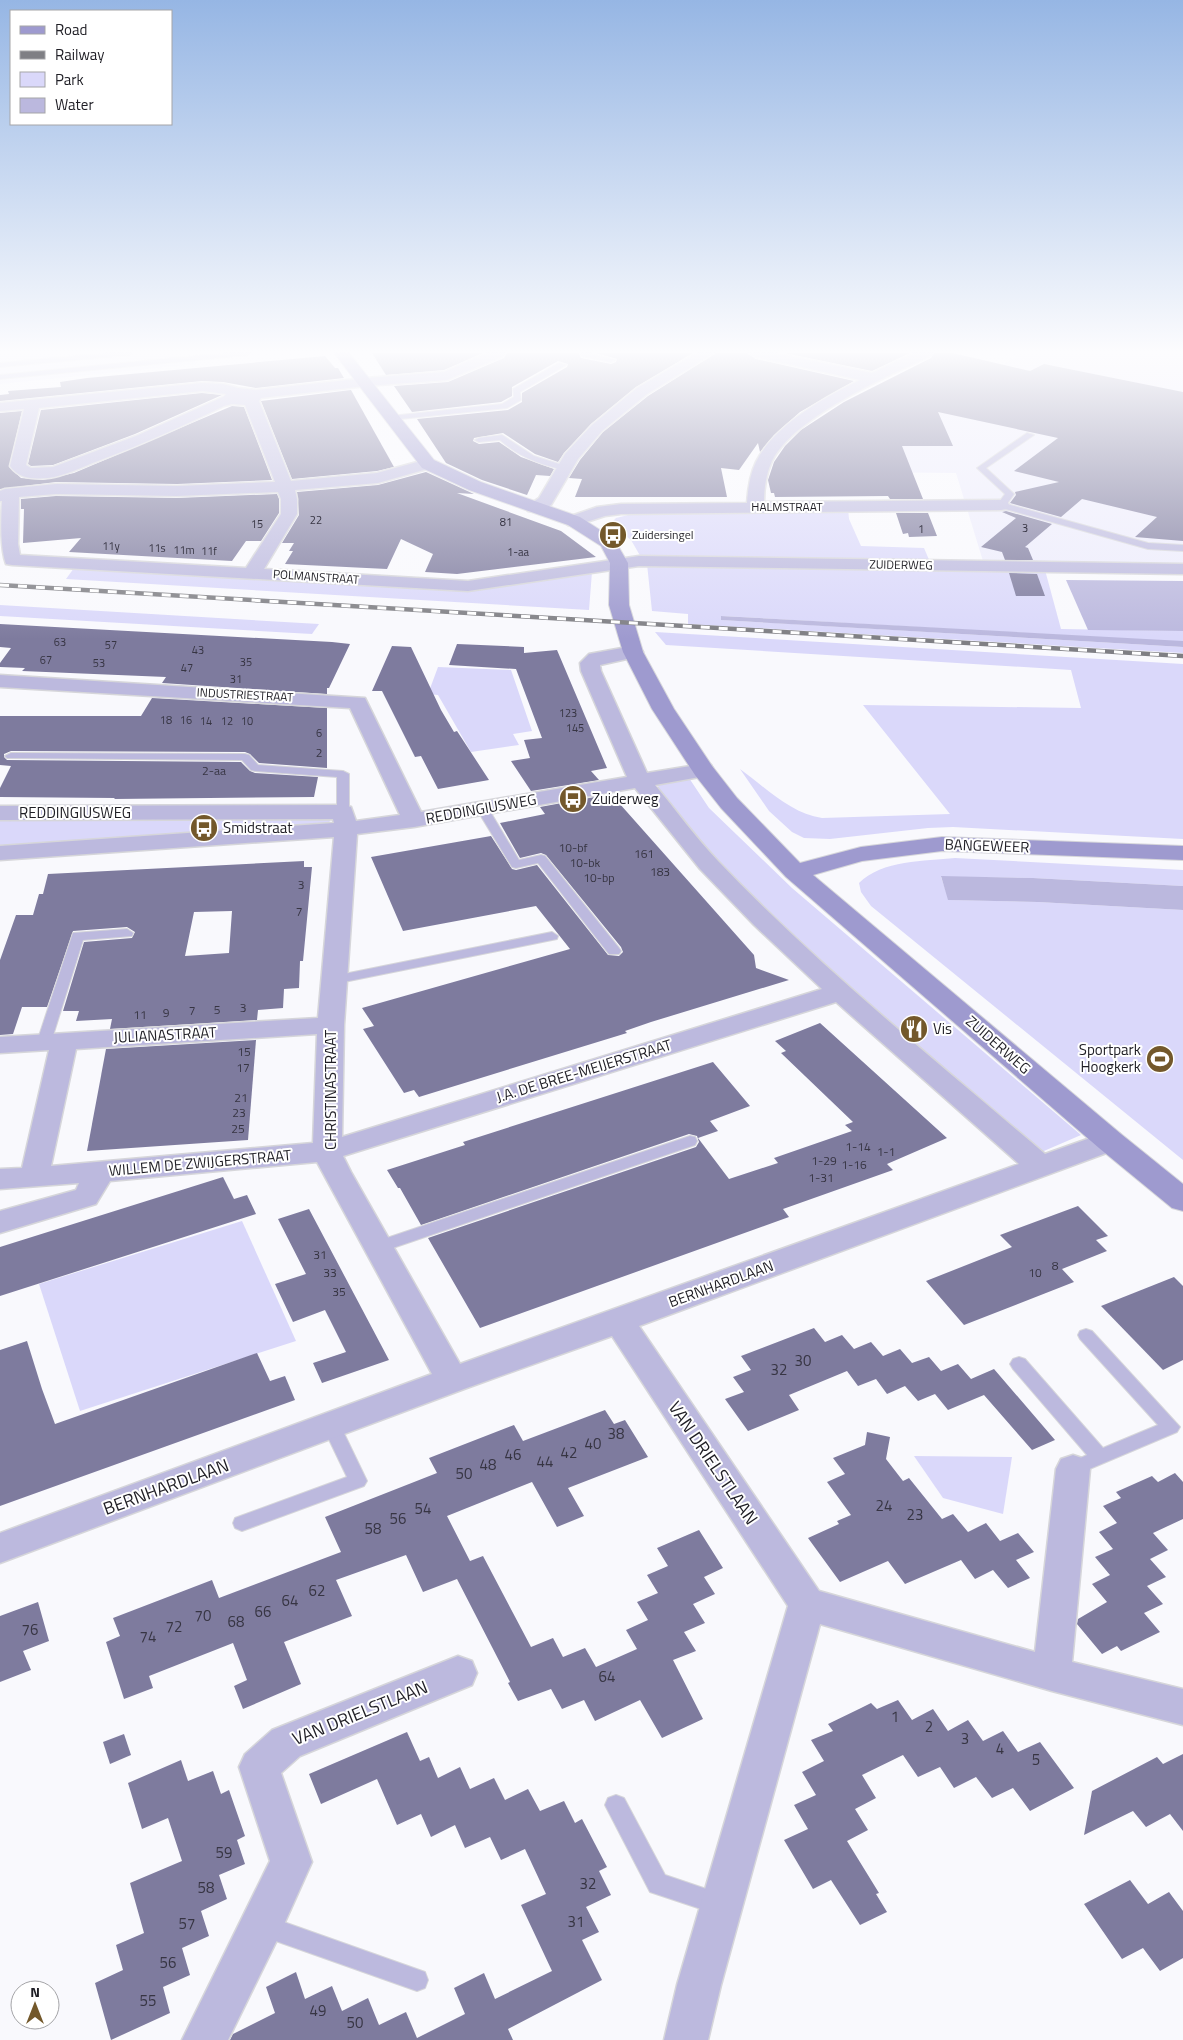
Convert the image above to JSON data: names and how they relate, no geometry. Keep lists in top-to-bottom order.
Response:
{
  "streets": {
    "street": [
      "HALMSTRAAT",
      "ZUIDERWEG",
      "POLMANSTRAAT",
      "INDUSTRIESTRAAT",
      "REDDINGIUSWEG",
      "BANGEWEER",
      "JULIANASTRAAT",
      "J.A. DE BREE-MEIJERSTRAAT",
      "CHRISTINASTRAAT",
      "WILLEM DE ZWIJGERSTRAAT",
      "BERNHARDLAAN",
      "VAN DRIELSTLAAN"
    ]
  },
  "crossings": [
    ["ZUIDERWEG", "POLMANSTRAAT"],
    ["ZUIDERWEG", "REDDINGIUSWEG"],
    ["ZUIDERWEG", "BANGEWEER"],
    ["ZUIDERWEG", "BERNHARDLAAN"],
    ["INDUSTRIESTRAAT", "REDDINGIUSWEG"],
    ["REDDINGIUSWEG", "CHRISTINASTRAAT"],
    ["JULIANASTRAAT", "CHRISTINASTRAAT"],
    ["J.A. DE BREE-MEIJERSTRAAT", "CHRISTINASTRAAT"],
    ["J.A. DE BREE-MEIJERSTRAAT", "WILLEM DE ZWIJGERSTRAAT"],
    ["CHRISTINASTRAAT", "WILLEM DE ZWIJGERSTRAAT"],
    ["CHRISTINASTRAAT", "BERNHARDLAAN"],
    ["BERNHARDLAAN", "VAN DRIELSTLAAN"]
  ],
  "places": {
    "bus stop": ["Zuidersingel", "Zuiderweg", "Smidstraat"],
    "restaurant": ["Vis"],
    "sports": ["Sportpark Hoogkerk"]
  },
  "house_numbers": [
    "22",
    "81",
    "15",
    "3",
    "1",
    "11y",
    "11s",
    "11m",
    "11f",
    "1-aa",
    "63",
    "57",
    "43",
    "67",
    "35",
    "53",
    "47",
    "31",
    "123",
    "18",
    "16",
    "14",
    "12",
    "10",
    "145",
    "6",
    "2",
    "2-aa",
    "10-bf",
    "161",
    "10-bk",
    "183",
    "10-bp",
    "3",
    "7",
    "3",
    "5",
    "7",
    "9",
    "11",
    "15",
    "17",
    "21",
    "23",
    "25",
    "1-14",
    "1-1",
    "1-29",
    "1-16",
    "1-31",
    "31",
    "8",
    "33",
    "10",
    "35",
    "30",
    "32",
    "38",
    "40",
    "42",
    "46",
    "44",
    "48",
    "50",
    "24",
    "54",
    "23",
    "56",
    "58",
    "62",
    "64",
    "66",
    "70",
    "68",
    "72",
    "76",
    "74",
    "64",
    "1",
    "2",
    "3",
    "4",
    "5",
    "59",
    "32",
    "58",
    "31",
    "57",
    "56",
    "55",
    "49",
    "50"
  ],
  "legend": [
    "Road",
    "Railway",
    "Park",
    "Water"
  ],
  "north": "top"
}
